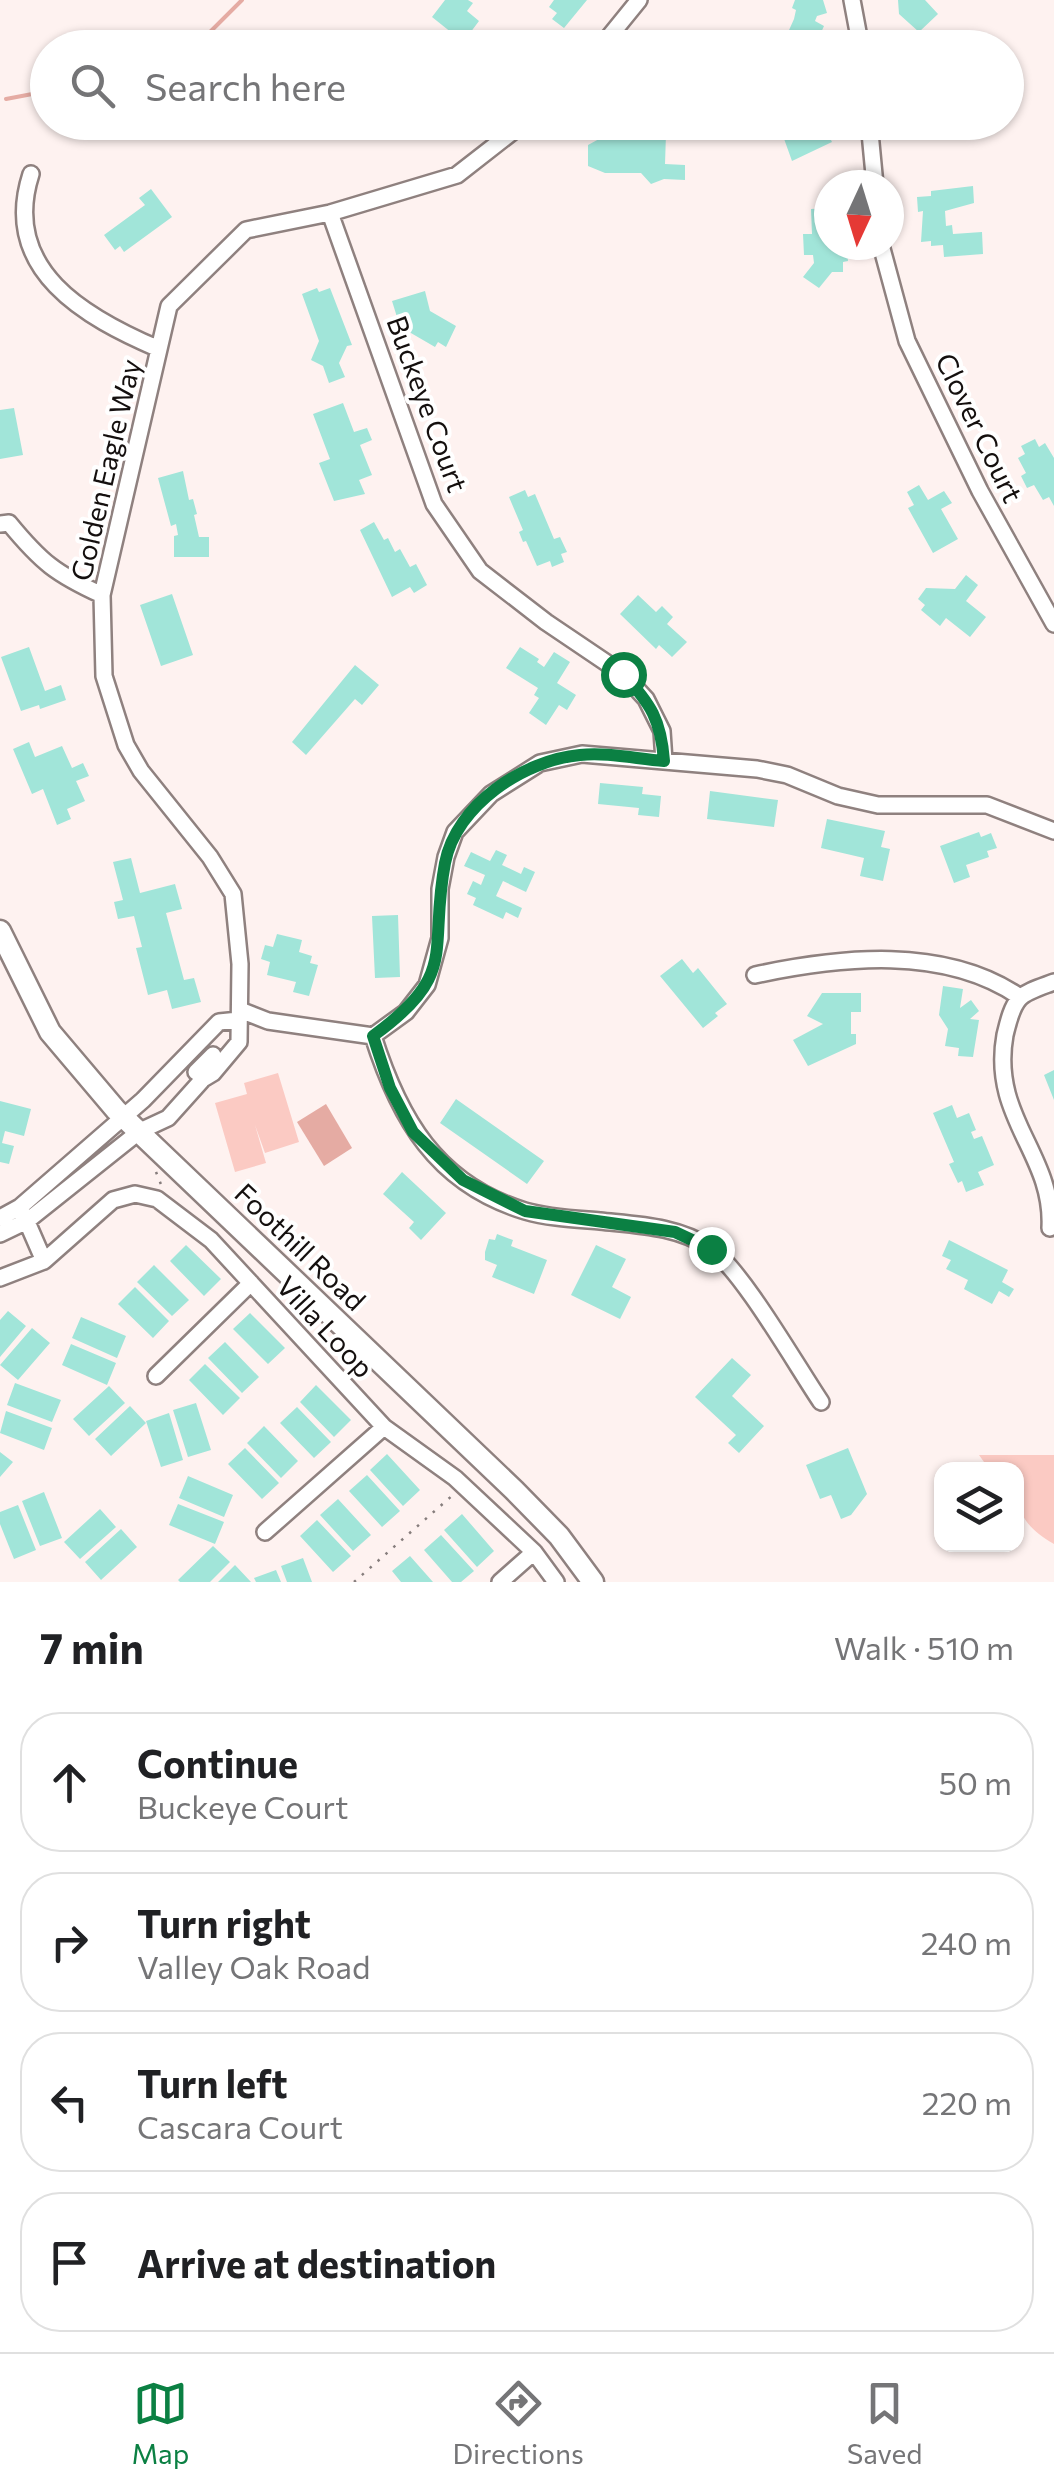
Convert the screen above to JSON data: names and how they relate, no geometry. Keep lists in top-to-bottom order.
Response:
{
  "streets": {
    "main road": ["Foothill Road"],
    "street": [
      "Buckeye Court",
      "Clover Court",
      "Golden Eagle Way",
      "Villa Loop"
    ]
  },
  "crossings": [
    ["Buckeye Court", "Golden Eagle Way"],
    ["Golden Eagle Way", "Foothill Road"]
  ],
  "north": "bottom",
  "page": {
    "search": "Search here",
    "heading": ["7 min", "Walk · 510 m"],
    "list": [
      ["Continue", "Buckeye Court", "50 m"],
      ["Turn right", "Valley Oak Road", "240 m"],
      ["Turn left", "Cascara Court", "220 m"],
      "Arrive at destination"
    ],
    "nav": ["Map", "Directions", "Saved"]
  }
}
